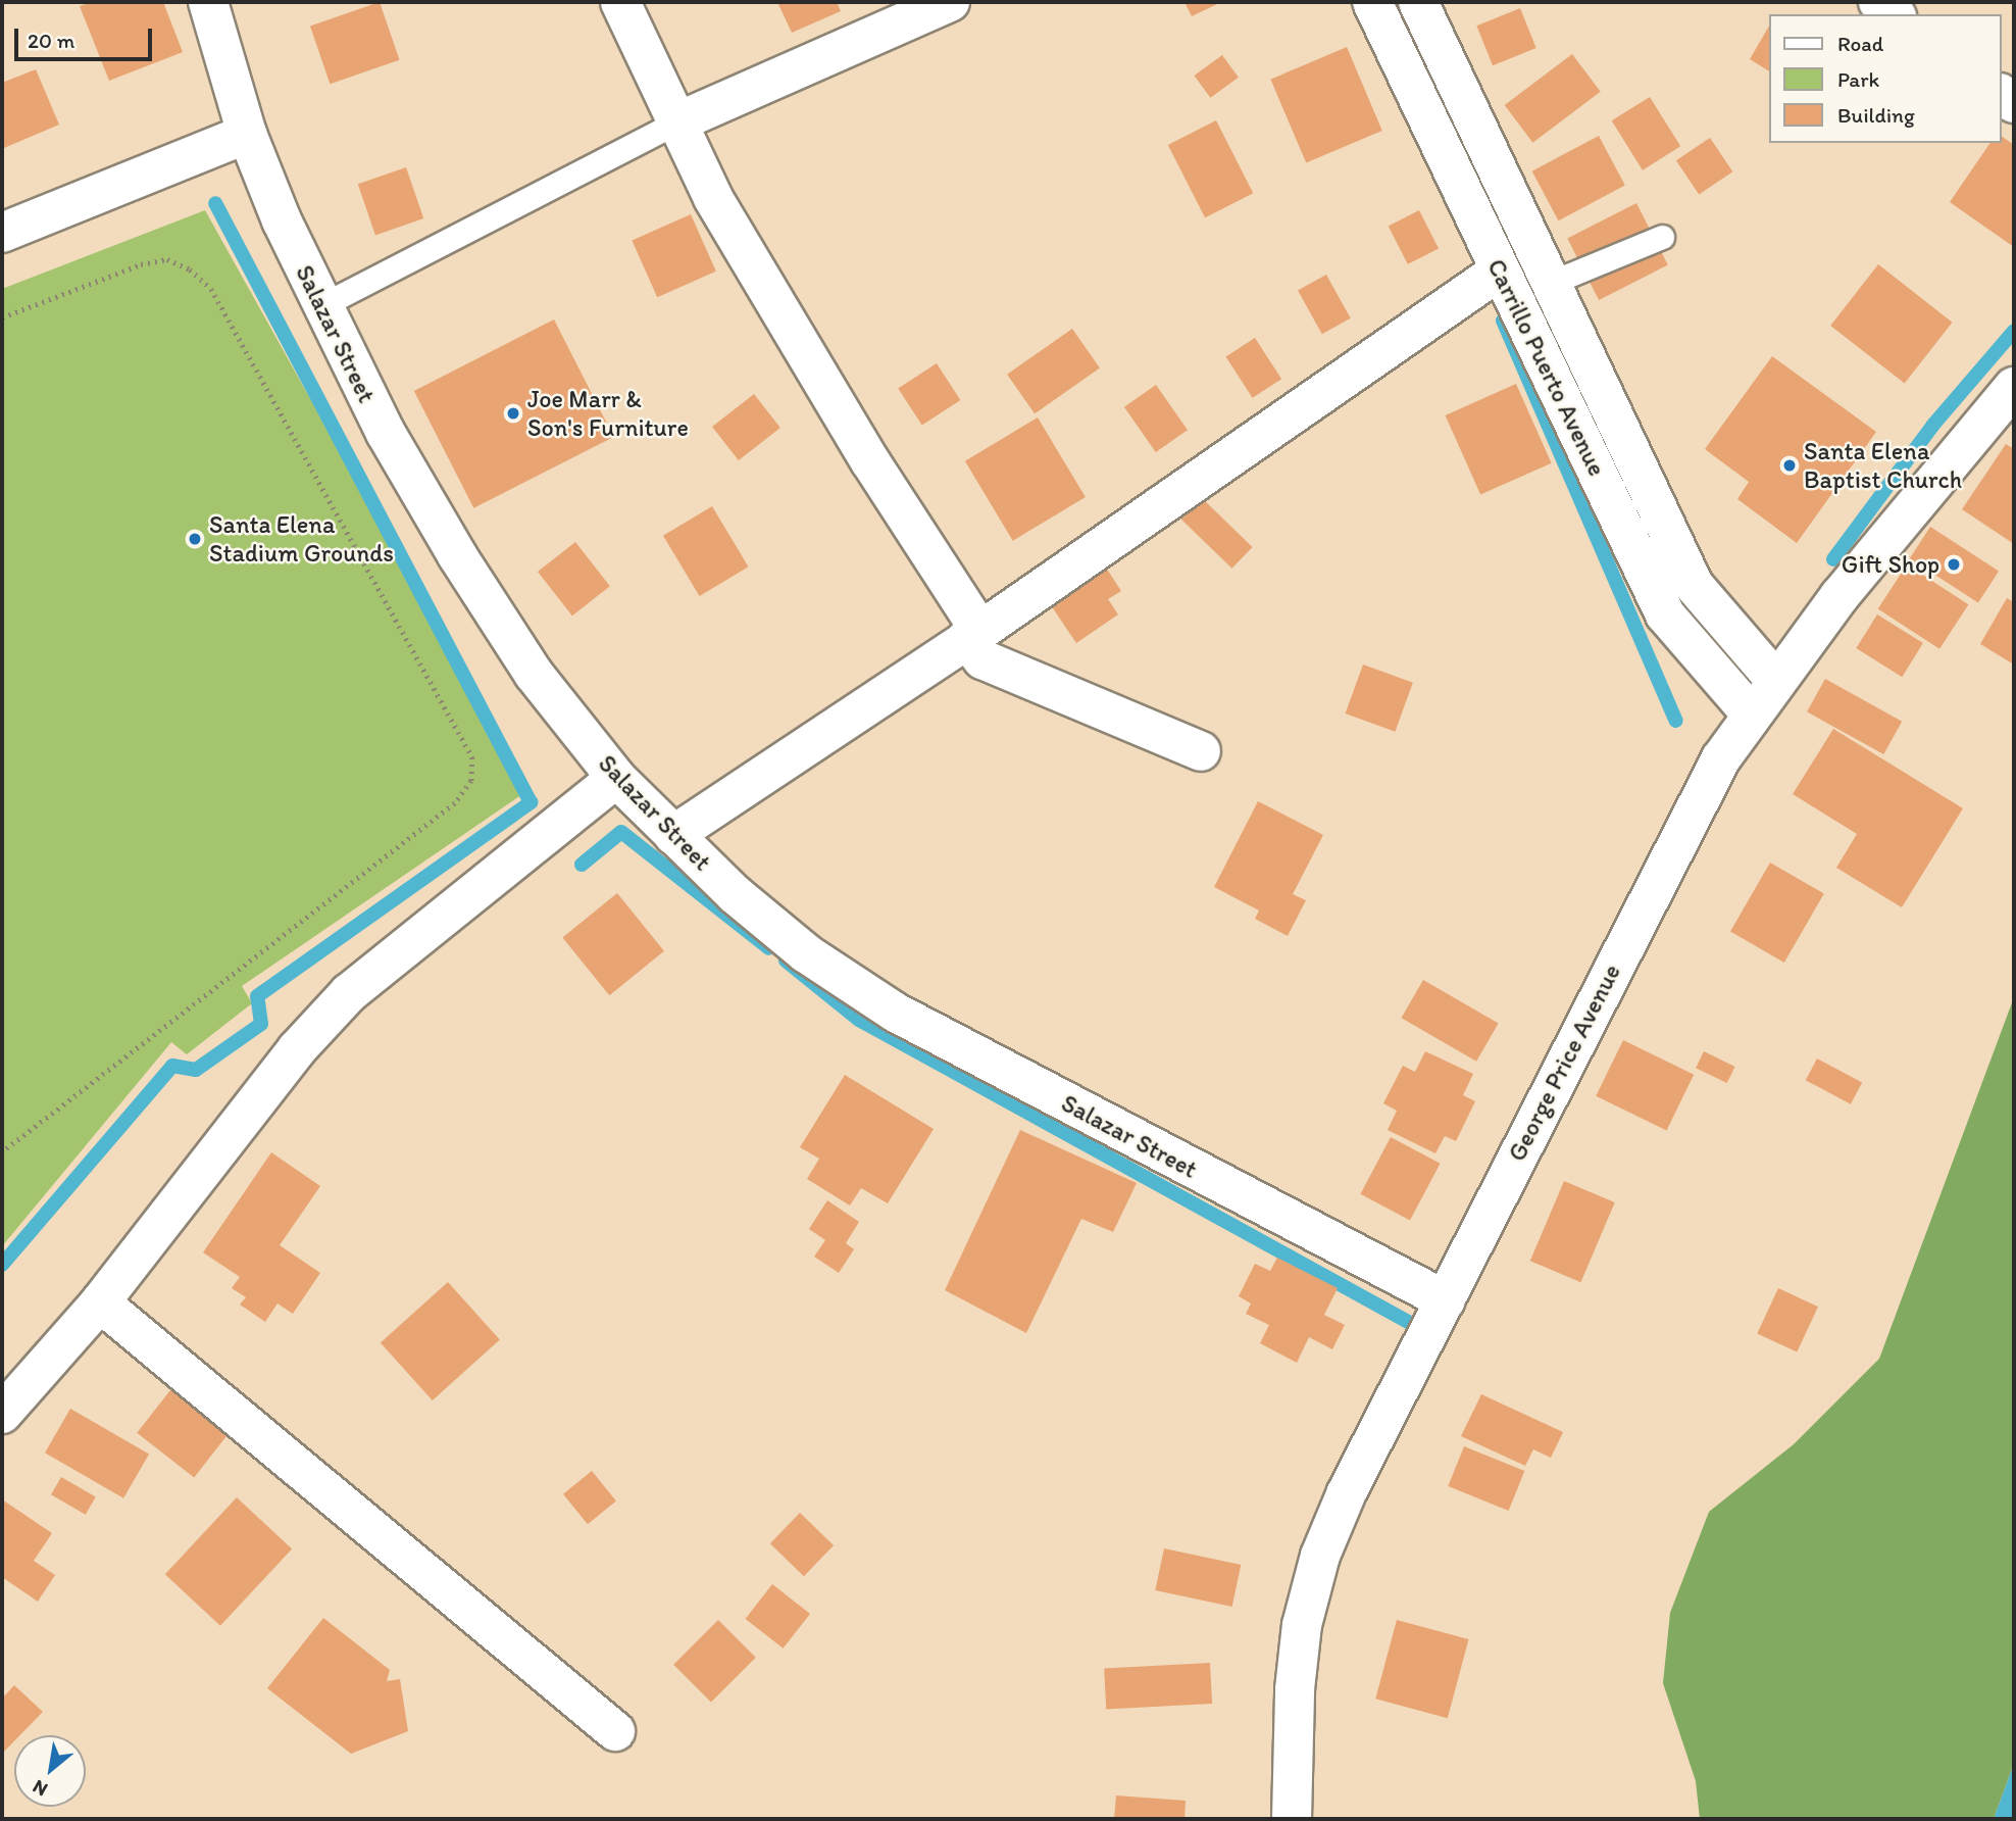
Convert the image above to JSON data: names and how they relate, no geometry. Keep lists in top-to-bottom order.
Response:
{
  "streets": {
    "street": ["Salazar Street", "Carrillo Puerto Avenue", "George Price Avenue"]
  },
  "crossings": [
    ["Salazar Street", "George Price Avenue"],
    ["Carrillo Puerto Avenue", "George Price Avenue"]
  ],
  "places": [
    "Joe Marr & Son's Furniture",
    "Santa Elena Baptist Church",
    "Santa Elena Stadium Grounds",
    "Gift Shop"
  ],
  "legend": ["Road", "Park", "Building"],
  "scale_bar": "20 m",
  "north": "bottom left"
}
